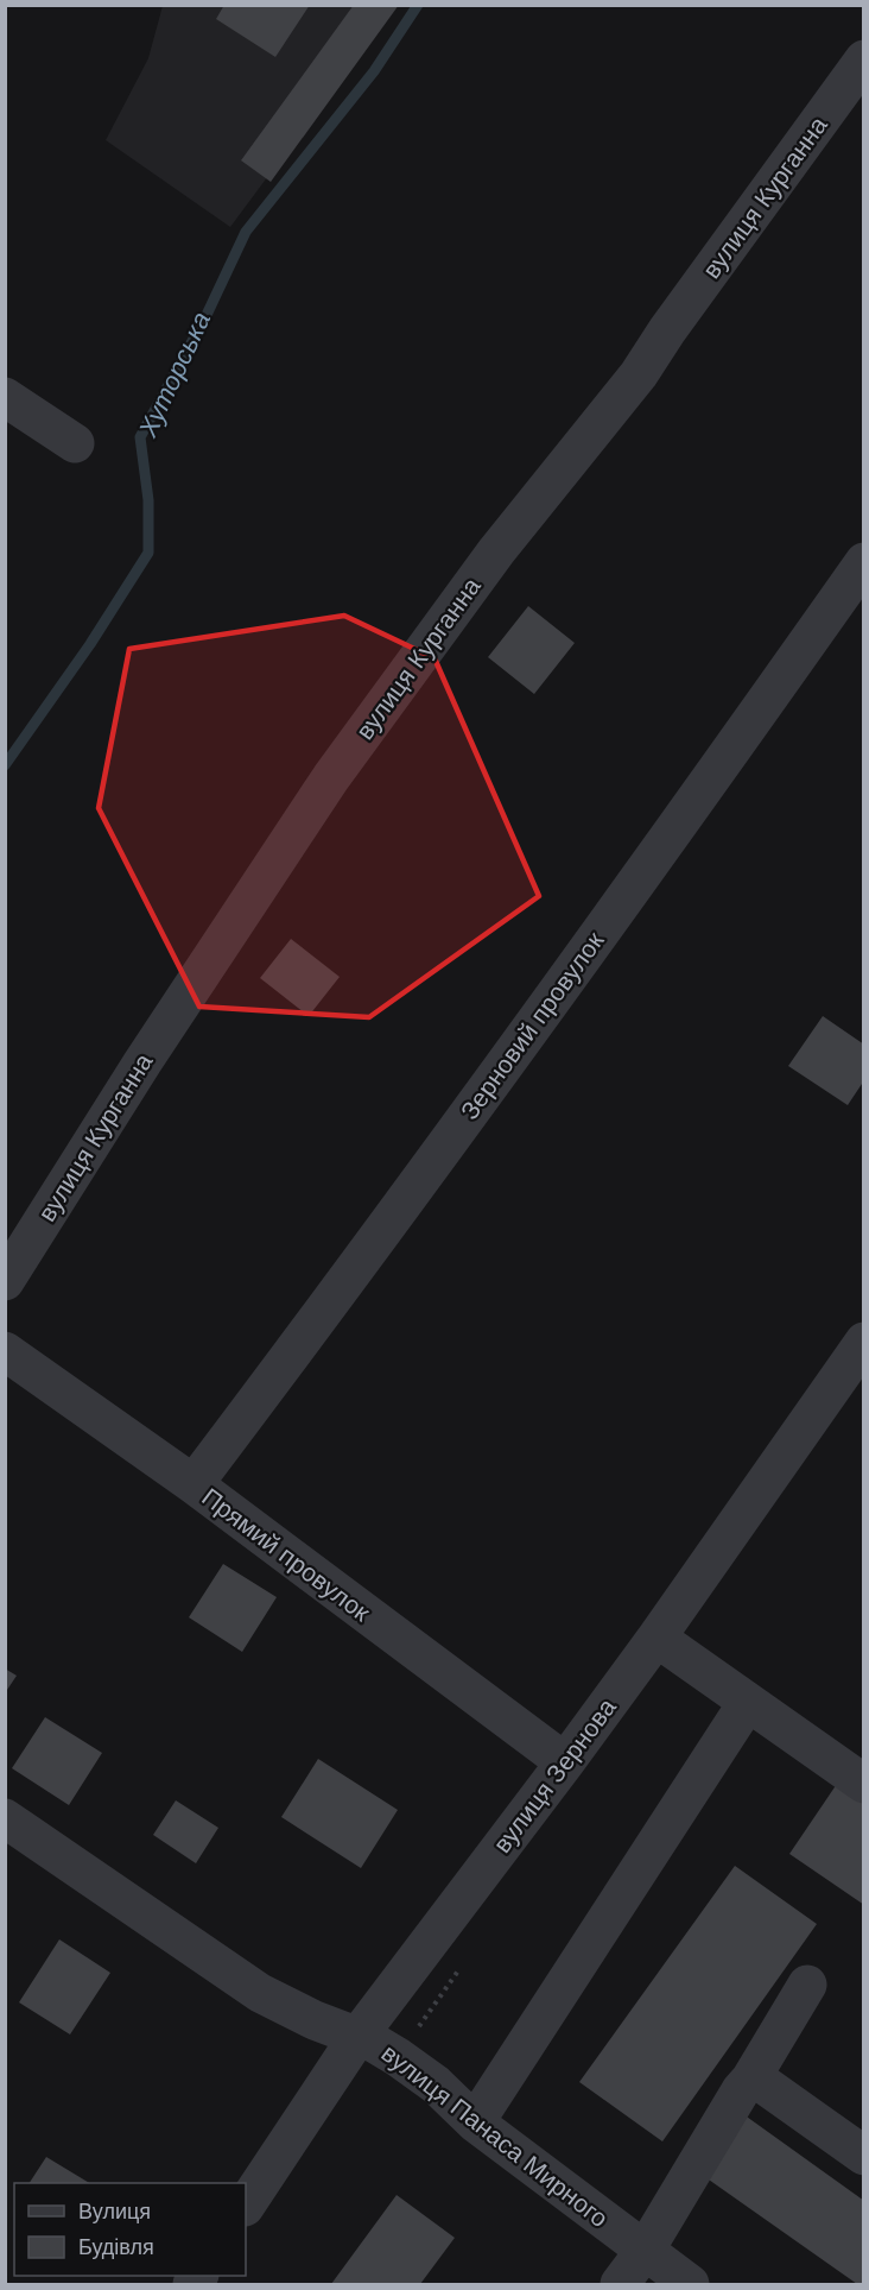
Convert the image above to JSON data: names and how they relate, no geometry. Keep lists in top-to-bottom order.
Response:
{
  "streets": {
    "street": [
      "вулиця Курганна",
      "Зерновий провулок",
      "Прямий провулок",
      "вулиця Зернова",
      "вулиця Панаса Мирного"
    ]
  },
  "crossings": [
    ["Зерновий провулок", "Прямий провулок"],
    ["Прямий провулок", "вулиця Зернова"],
    ["вулиця Зернова", "вулиця Панаса Мирного"]
  ],
  "water": ["Хуторська"],
  "legend": ["Вулиця", "Будівля"]
}
